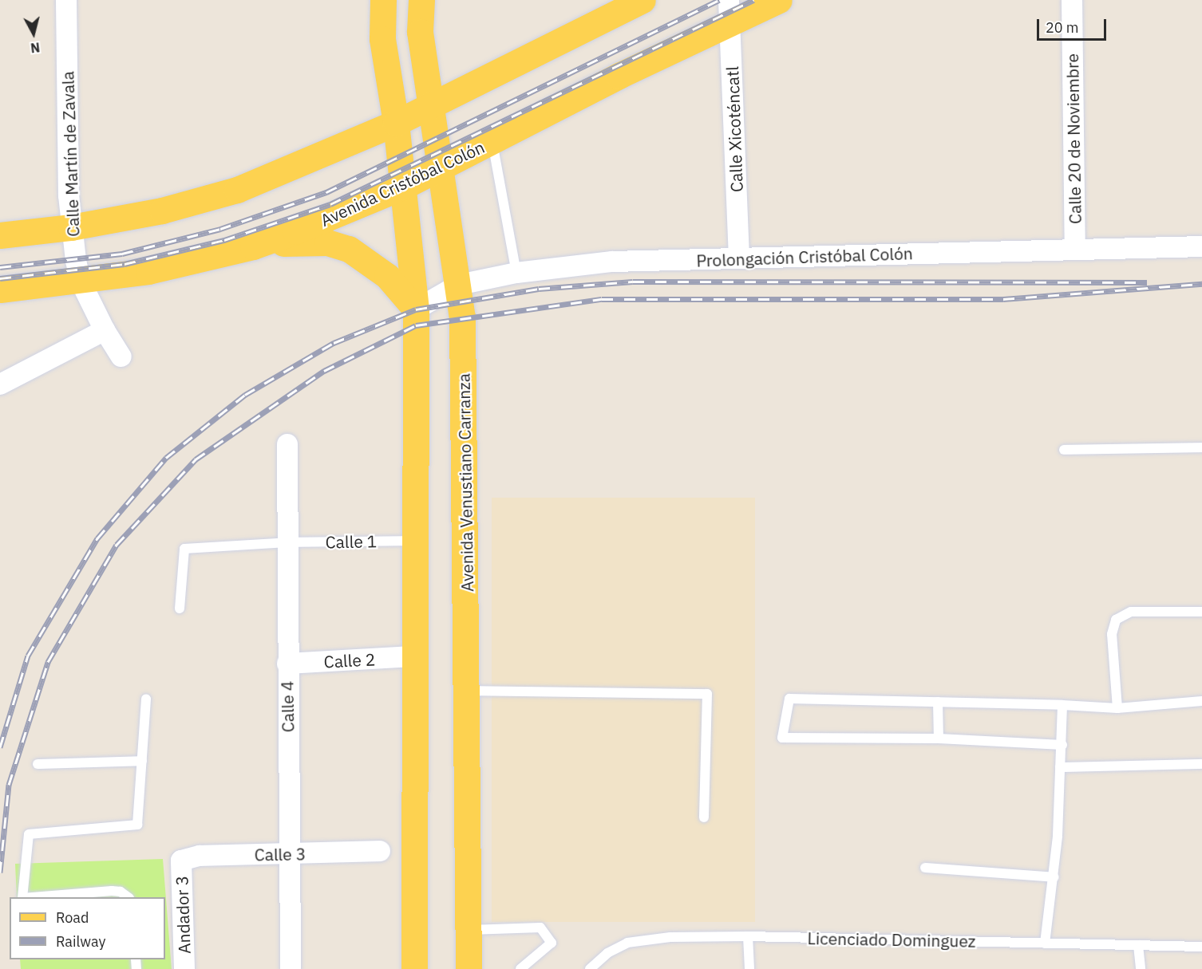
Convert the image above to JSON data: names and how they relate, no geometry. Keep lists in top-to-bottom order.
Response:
{
  "streets": {
    "main road": ["Avenida Cristóbal Colón", "Avenida Venustiano Carranza"],
    "street": [
      "Calle Xicoténcatl",
      "Calle 20 de Noviembre",
      "Calle Martín de Zavala",
      "Prolongación Cristóbal Colón",
      "Calle 2",
      "Calle 4",
      "Calle 3",
      "Andador 3"
    ],
    "lane": ["Calle 1", "Licenciado Dominguez"]
  },
  "crossings": [
    ["Calle Xicoténcatl", "Avenida Cristóbal Colón"],
    ["Calle Xicoténcatl", "Prolongación Cristóbal Colón"],
    ["Calle 20 de Noviembre", "Prolongación Cristóbal Colón"],
    ["Calle Martín de Zavala", "Avenida Cristóbal Colón"],
    ["Avenida Cristóbal Colón", "Avenida Venustiano Carranza"],
    ["Prolongación Cristóbal Colón", "Avenida Venustiano Carranza"],
    ["Calle 1", "Calle 4"],
    ["Calle 2", "Calle 4"],
    ["Calle 4", "Calle 3"],
    ["Calle 3", "Andador 3"]
  ],
  "legend": ["Road", "Railway"],
  "scale_bar": "20 m",
  "north": "bottom"
}
